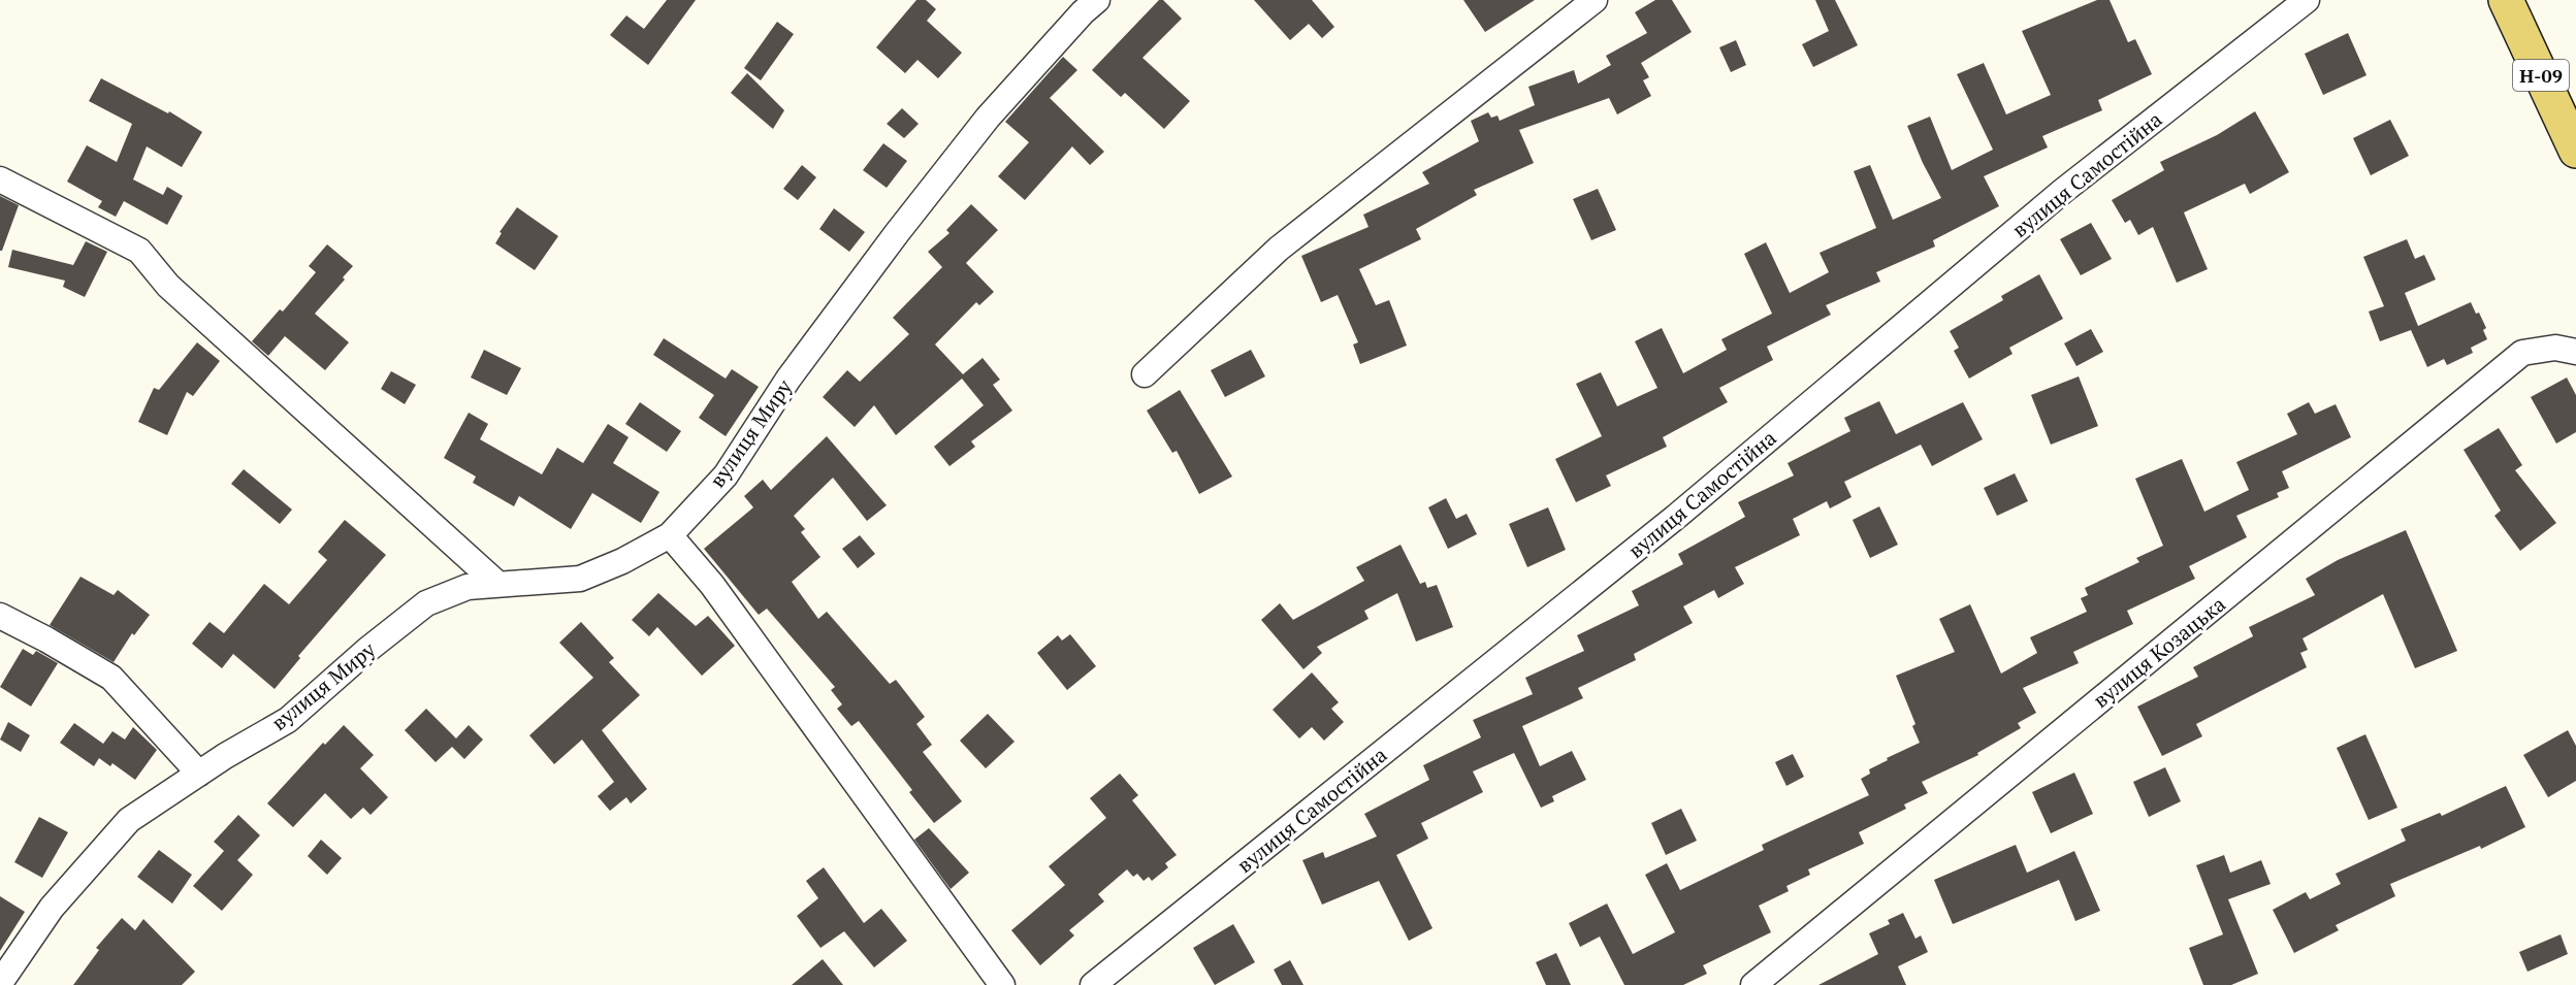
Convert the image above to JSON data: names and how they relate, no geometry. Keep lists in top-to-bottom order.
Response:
{
  "streets": {
    "main road": ["Н-09"],
    "street": ["вулиця Самостійна", "вулиця Миру", "вулиця Козацька"]
  }
}
